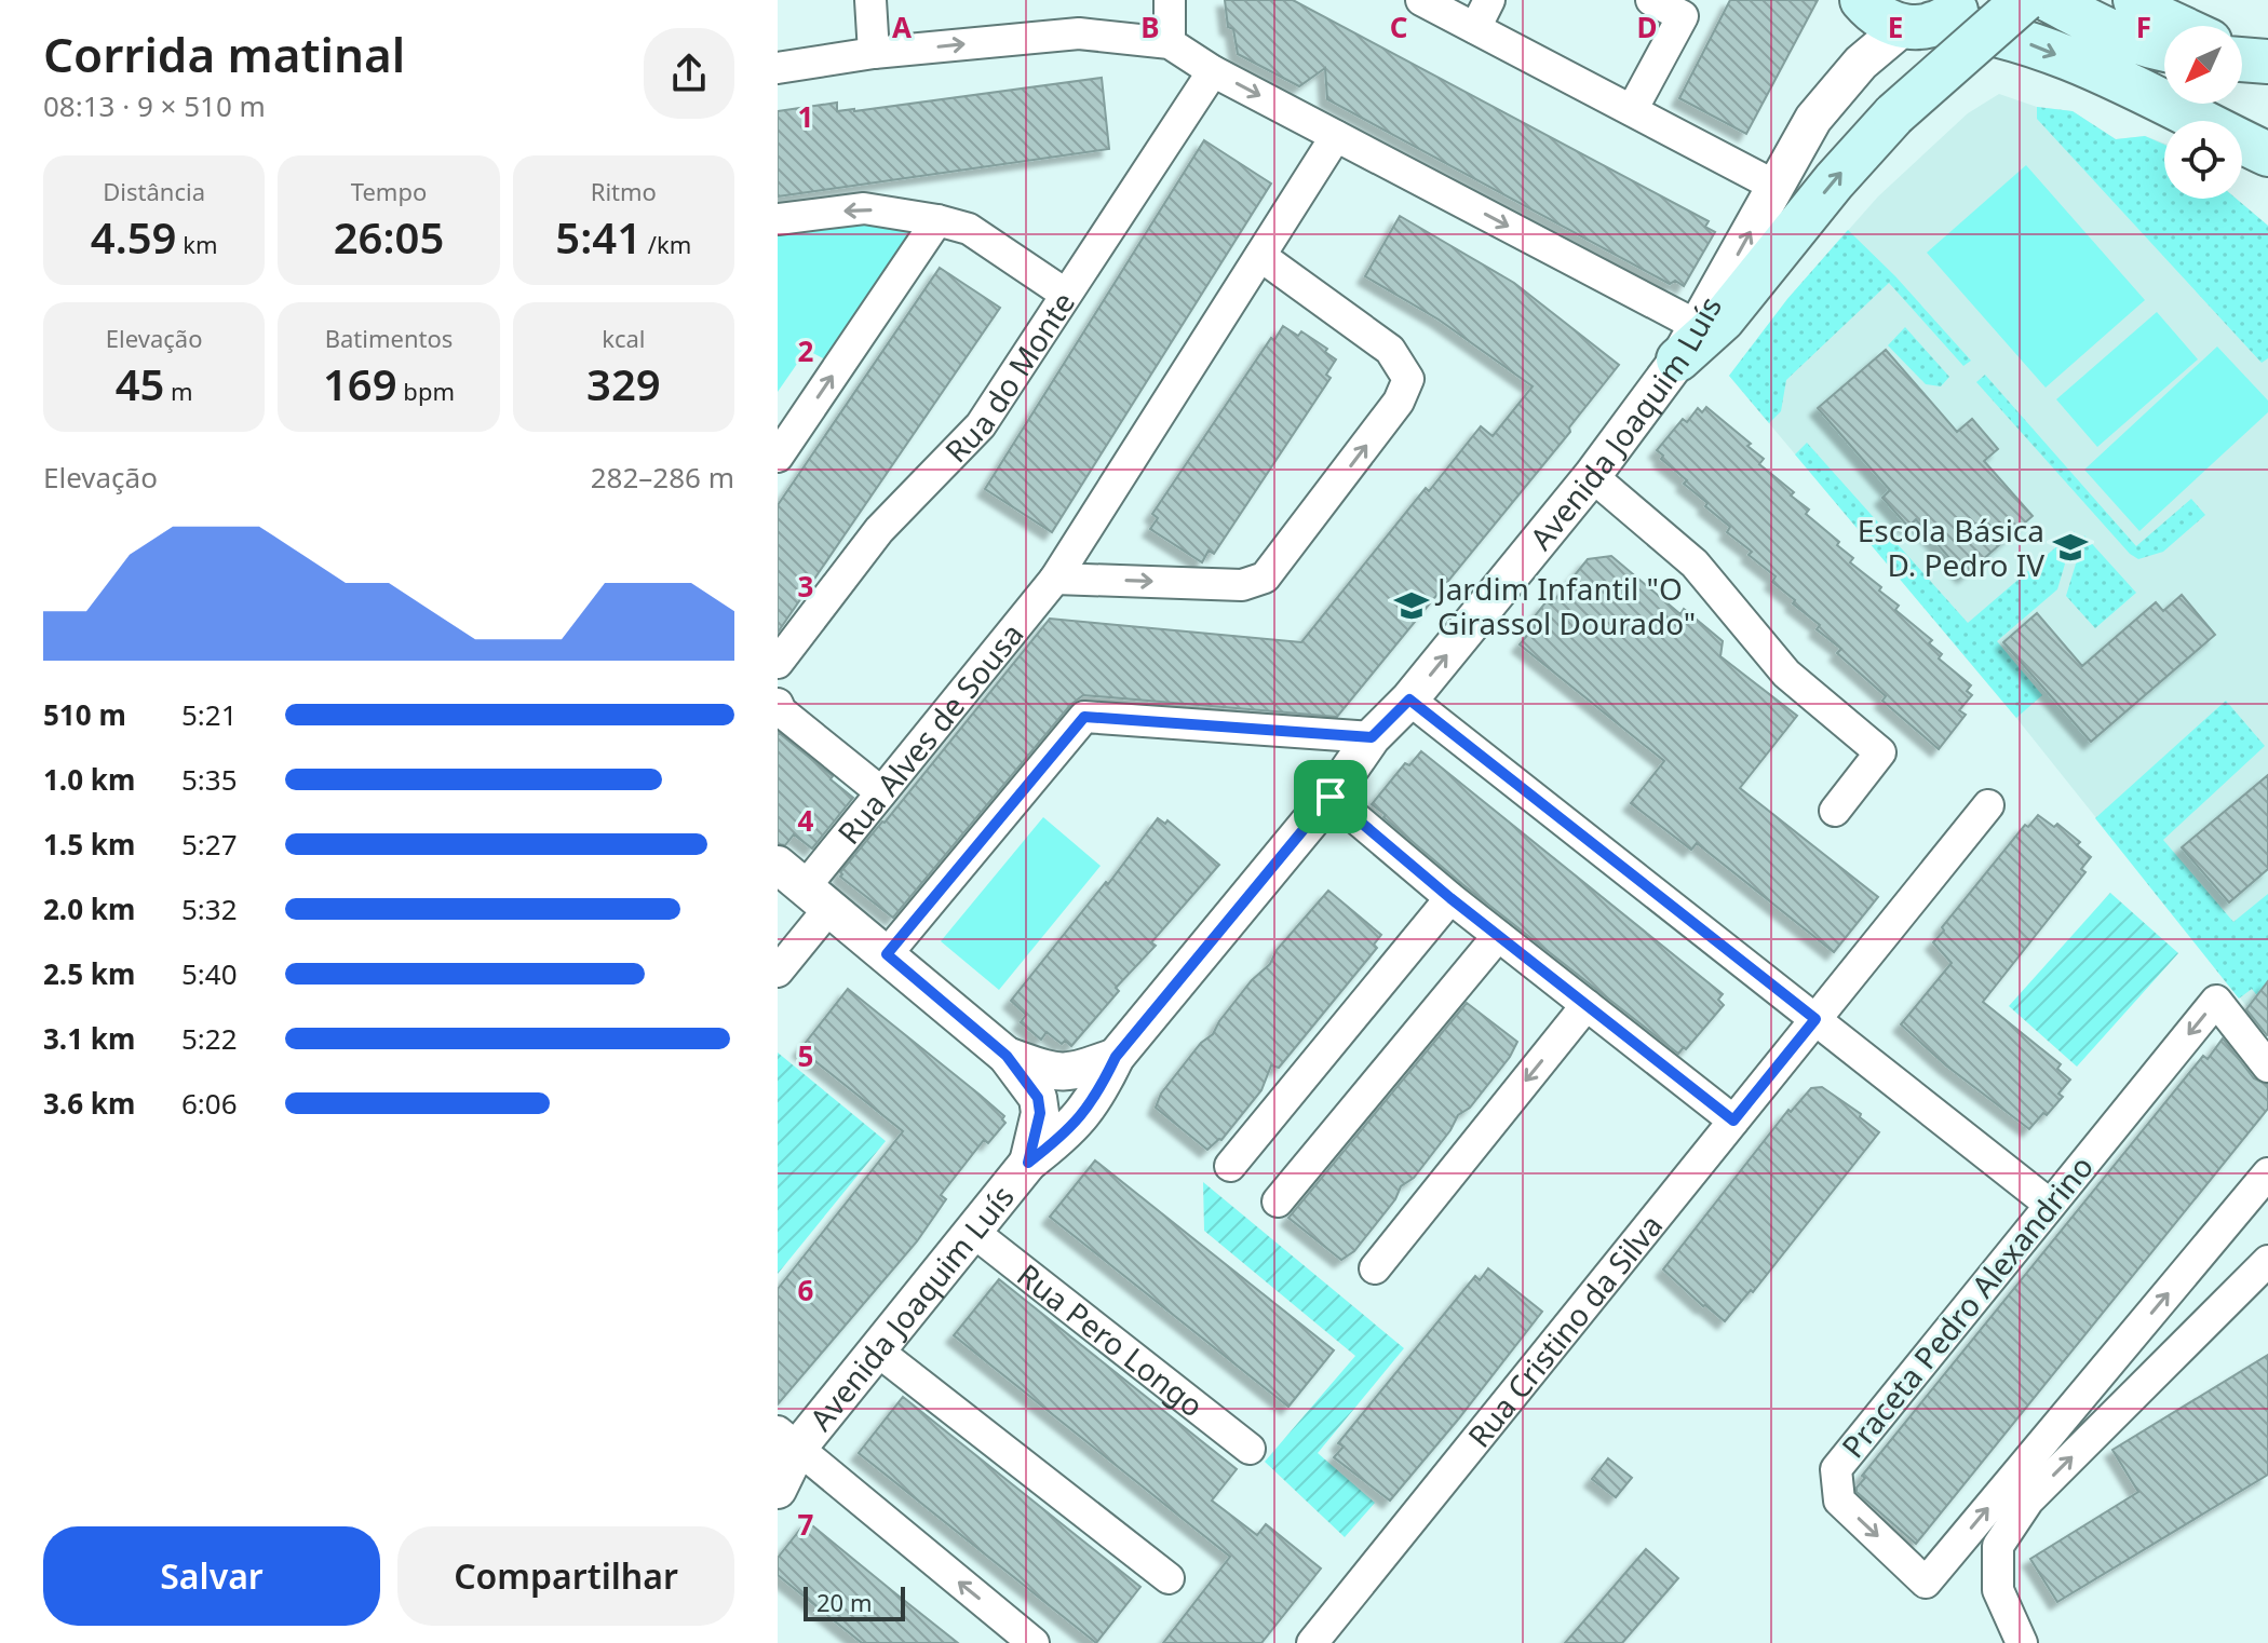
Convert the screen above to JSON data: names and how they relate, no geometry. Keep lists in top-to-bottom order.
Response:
{
  "streets": {
    "street": [
      "Rua do Monte",
      "Avenida Joaquim Luís",
      "Rua Alves de Sousa",
      "Praceta Pedro Alexandrino",
      "Rua Cristino da Silva",
      "Rua Pero Longo"
    ]
  },
  "crossings": [
    ["Avenida Joaquim Luís", "Rua Pero Longo"]
  ],
  "places": {
    "school or university": ["Escola Básica D. Pedro IV", "Jardim Infantil \"O Girassol Dourado\""]
  },
  "scale_bar": "20 m",
  "north": "bottom left",
  "page": {
    "heading": ["Corrida matinal", "08:13 · 9 × 510 m"],
    "stats": [
      ["Distância", "4.59 km"],
      ["Tempo", "26:05"],
      ["Ritmo", "5:41 /km"],
      ["Elevação", "45 m"],
      ["Batimentos", "169 bpm"],
      ["kcal", "329"]
    ],
    "chart": ["Elevação", "282–286 m"],
    "list": [
      {
        "name": "510 m",
        "note": "5:21"
      },
      {
        "name": "1.0 km",
        "note": "5:35"
      },
      {
        "name": "1.5 km",
        "note": "5:27"
      },
      {
        "name": "2.0 km",
        "note": "5:32"
      },
      {
        "name": "2.5 km",
        "note": "5:40"
      },
      {
        "name": "3.1 km",
        "note": "5:22"
      },
      {
        "name": "3.6 km",
        "note": "6:06"
      }
    ],
    "buttons": ["Salvar", "Compartilhar"],
    "scale": "20 m"
  },
  "grid": {
    "columns": [
      "A",
      "B",
      "C",
      "D",
      "E",
      "F"
    ],
    "rows": [
      "1",
      "2",
      "3",
      "4",
      "5",
      "6",
      "7"
    ]
  }
}
